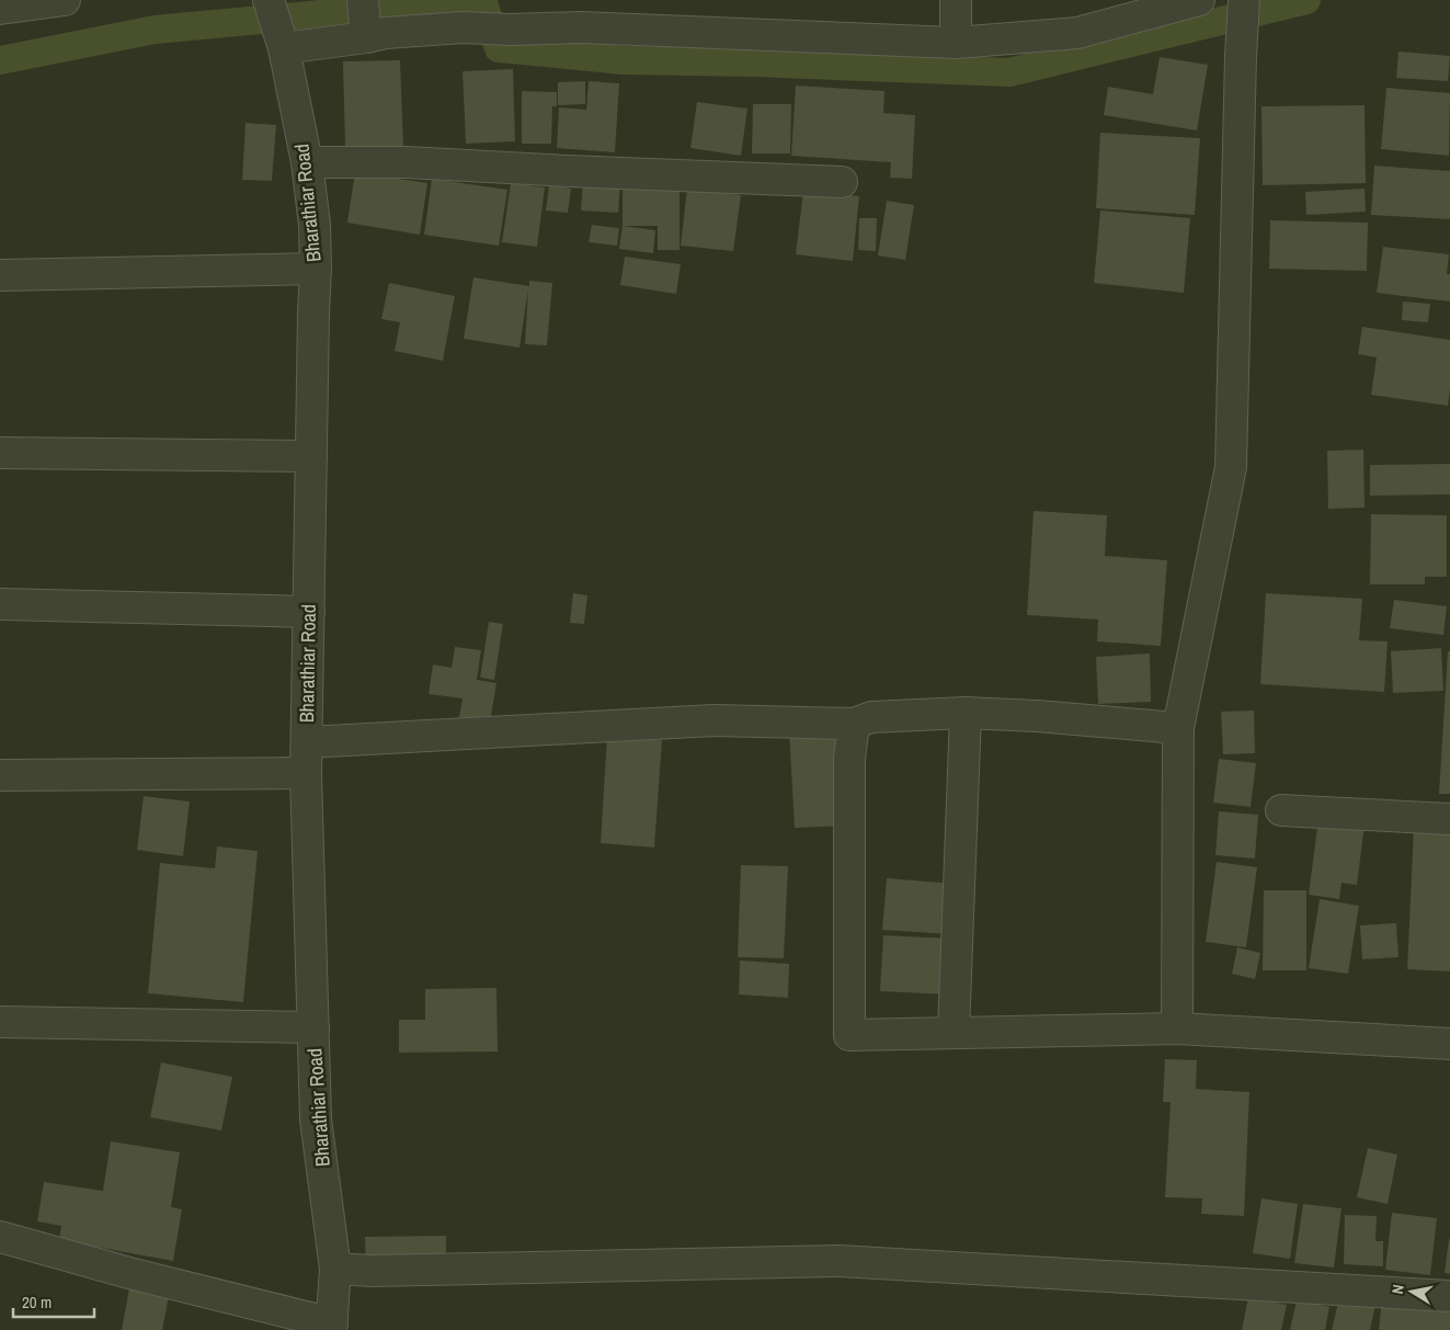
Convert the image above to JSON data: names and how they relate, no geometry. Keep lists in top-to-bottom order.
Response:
{
  "streets": {
    "street": ["Bharathiar Road"]
  },
  "scale_bar": "20 m",
  "north": "left"
}
